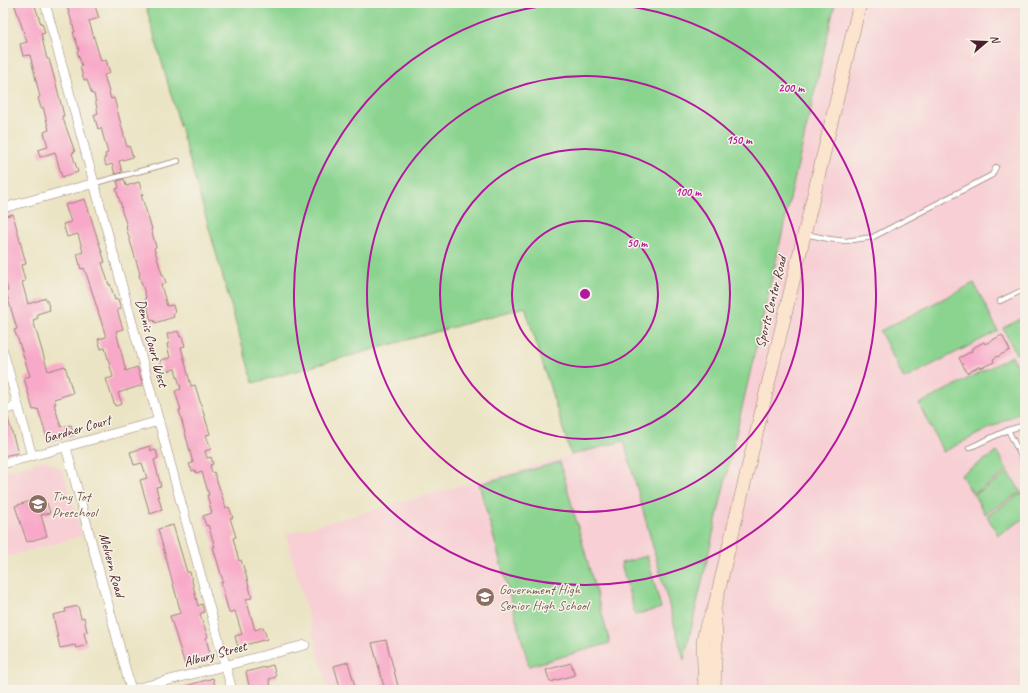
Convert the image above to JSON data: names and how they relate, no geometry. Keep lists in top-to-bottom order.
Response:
{
  "streets": {
    "main road": ["Sports Center Road"],
    "street": [
      "Dennis Court West",
      "Gardner Court",
      "Melvern Road",
      "Albury Street"
    ]
  },
  "crossings": [
    ["Dennis Court West", "Gardner Court"],
    ["Dennis Court West", "Albury Street"],
    ["Gardner Court", "Melvern Road"],
    ["Melvern Road", "Albury Street"]
  ],
  "places": {
    "school or university": ["Tiny Tot Preschool", "Government High Senior High School"]
  },
  "north": "right",
  "rings": [
    "200 m",
    "150 m",
    "100 m",
    "50 m"
  ]
}
